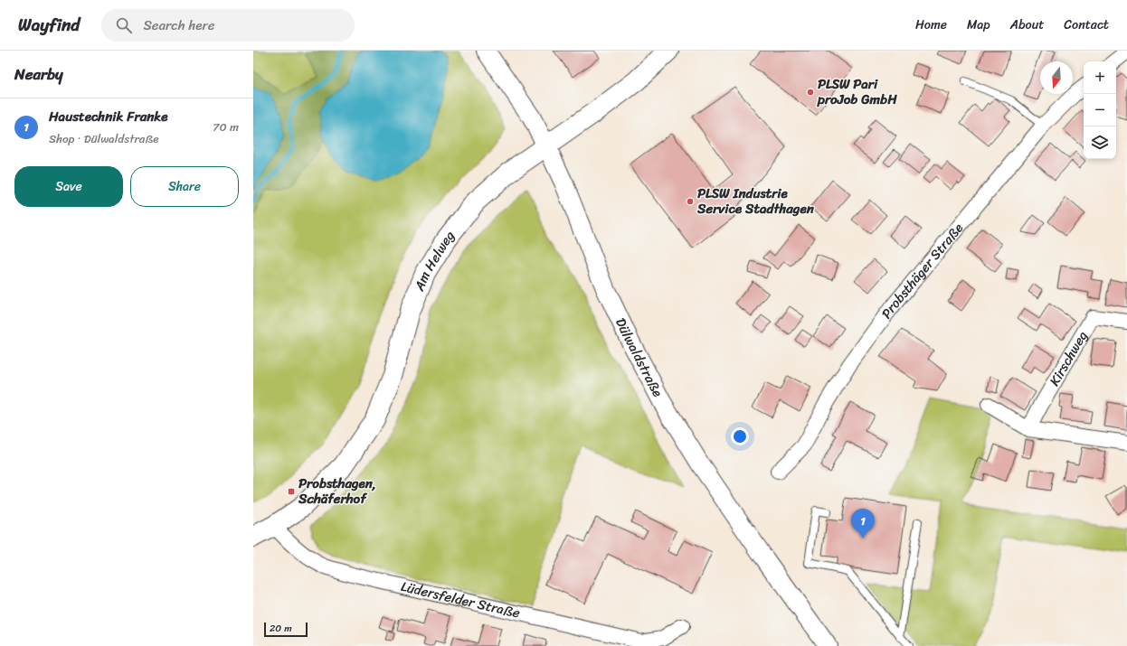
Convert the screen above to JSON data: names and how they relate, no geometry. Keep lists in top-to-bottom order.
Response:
{
  "streets": {
    "main road": ["Am Helweg"],
    "street": [
      "Probsthäger Straße",
      "Dülwaldstraße",
      "Kirschweg",
      "Lüdersfelder Straße"
    ]
  },
  "crossings": [
    ["Am Helweg", "Dülwaldstraße"],
    ["Am Helweg", "Lüdersfelder Straße"]
  ],
  "places": {
    "other": ["PLSW Pari proJob GmbH", "PLSW Industrie Service Stadthagen"],
    "transit": ["Probsthagen, Schäferhof"]
  },
  "scale_bar": "20 m",
  "north": "bottom",
  "page": {
    "header": "Wayfind",
    "search": "Search here",
    "nav": [
      "Home",
      "Map",
      "About",
      "Contact"
    ],
    "heading": "Nearby",
    "map_buttons": ["+", "−"],
    "list": [
      {
        "mark": "1",
        "name": "Haustechnik Franke",
        "note": "Shop · Dülwaldstraße",
        "value": "70 m"
      }
    ],
    "buttons": ["Save", "Share"],
    "pins": "1",
    "scale": "20 m"
  }
}
